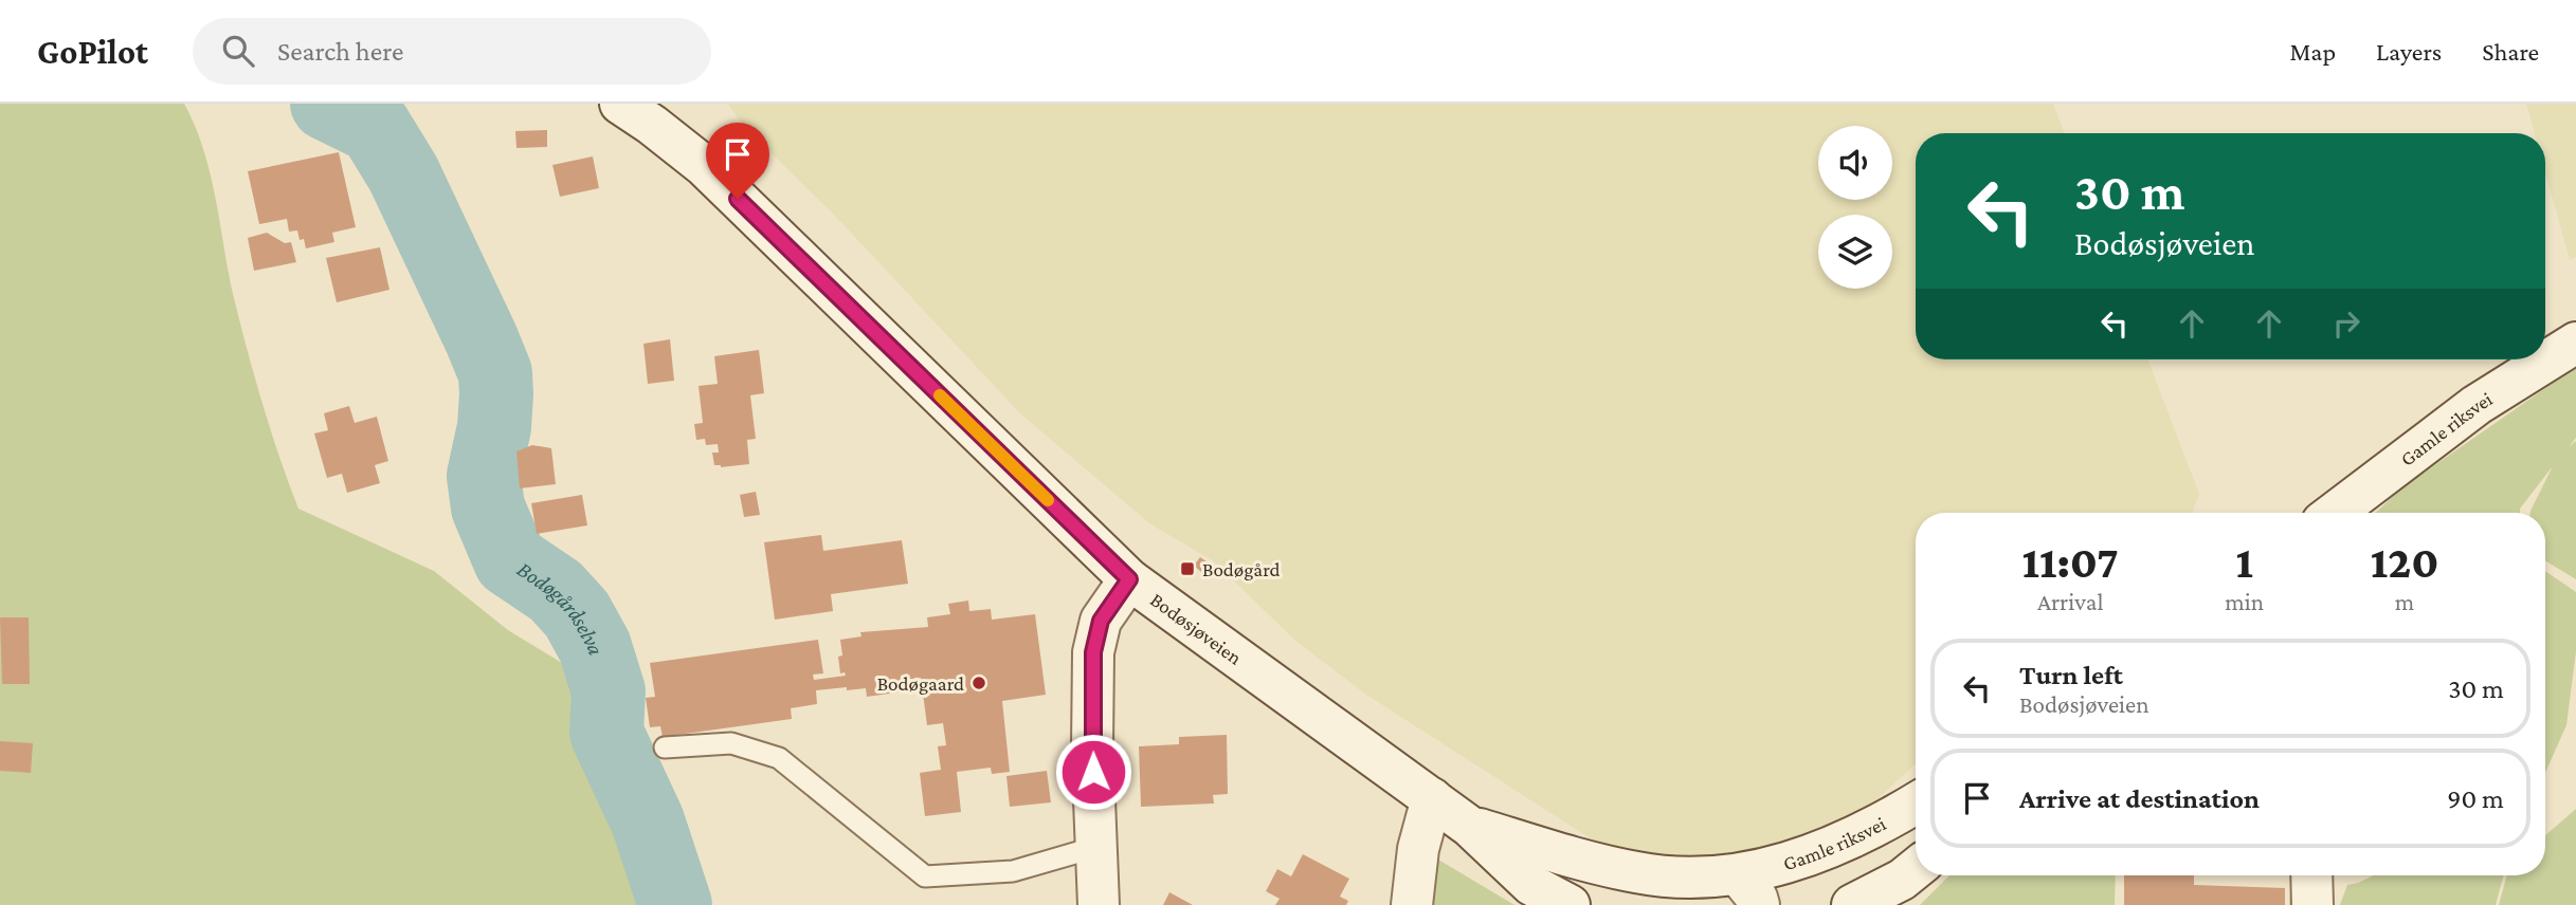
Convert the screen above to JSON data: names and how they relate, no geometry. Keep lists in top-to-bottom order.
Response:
{
  "streets": {
    "street": ["Gamle riksvei", "Bodøsjøveien"]
  },
  "crossings": [
    ["Gamle riksvei", "Bodøsjøveien"]
  ],
  "water": ["Bodøgårdselva"],
  "places": {
    "transit": ["Bodøgård"],
    "other": ["Bodøgaard"]
  },
  "page": {
    "header": "GoPilot",
    "search": "Search here",
    "nav": ["Map", "Layers", "Share"],
    "turn": ["30 m", "Bodøsjøveien"],
    "eta": [
      "11:07",
      "Arrival",
      "1",
      "min",
      "120",
      "m"
    ],
    "list": [
      {
        "name": "Turn left",
        "note": "Bodøsjøveien",
        "value": "30 m"
      },
      {
        "name": "Arrive at destination",
        "value": "90 m"
      }
    ]
  }
}
